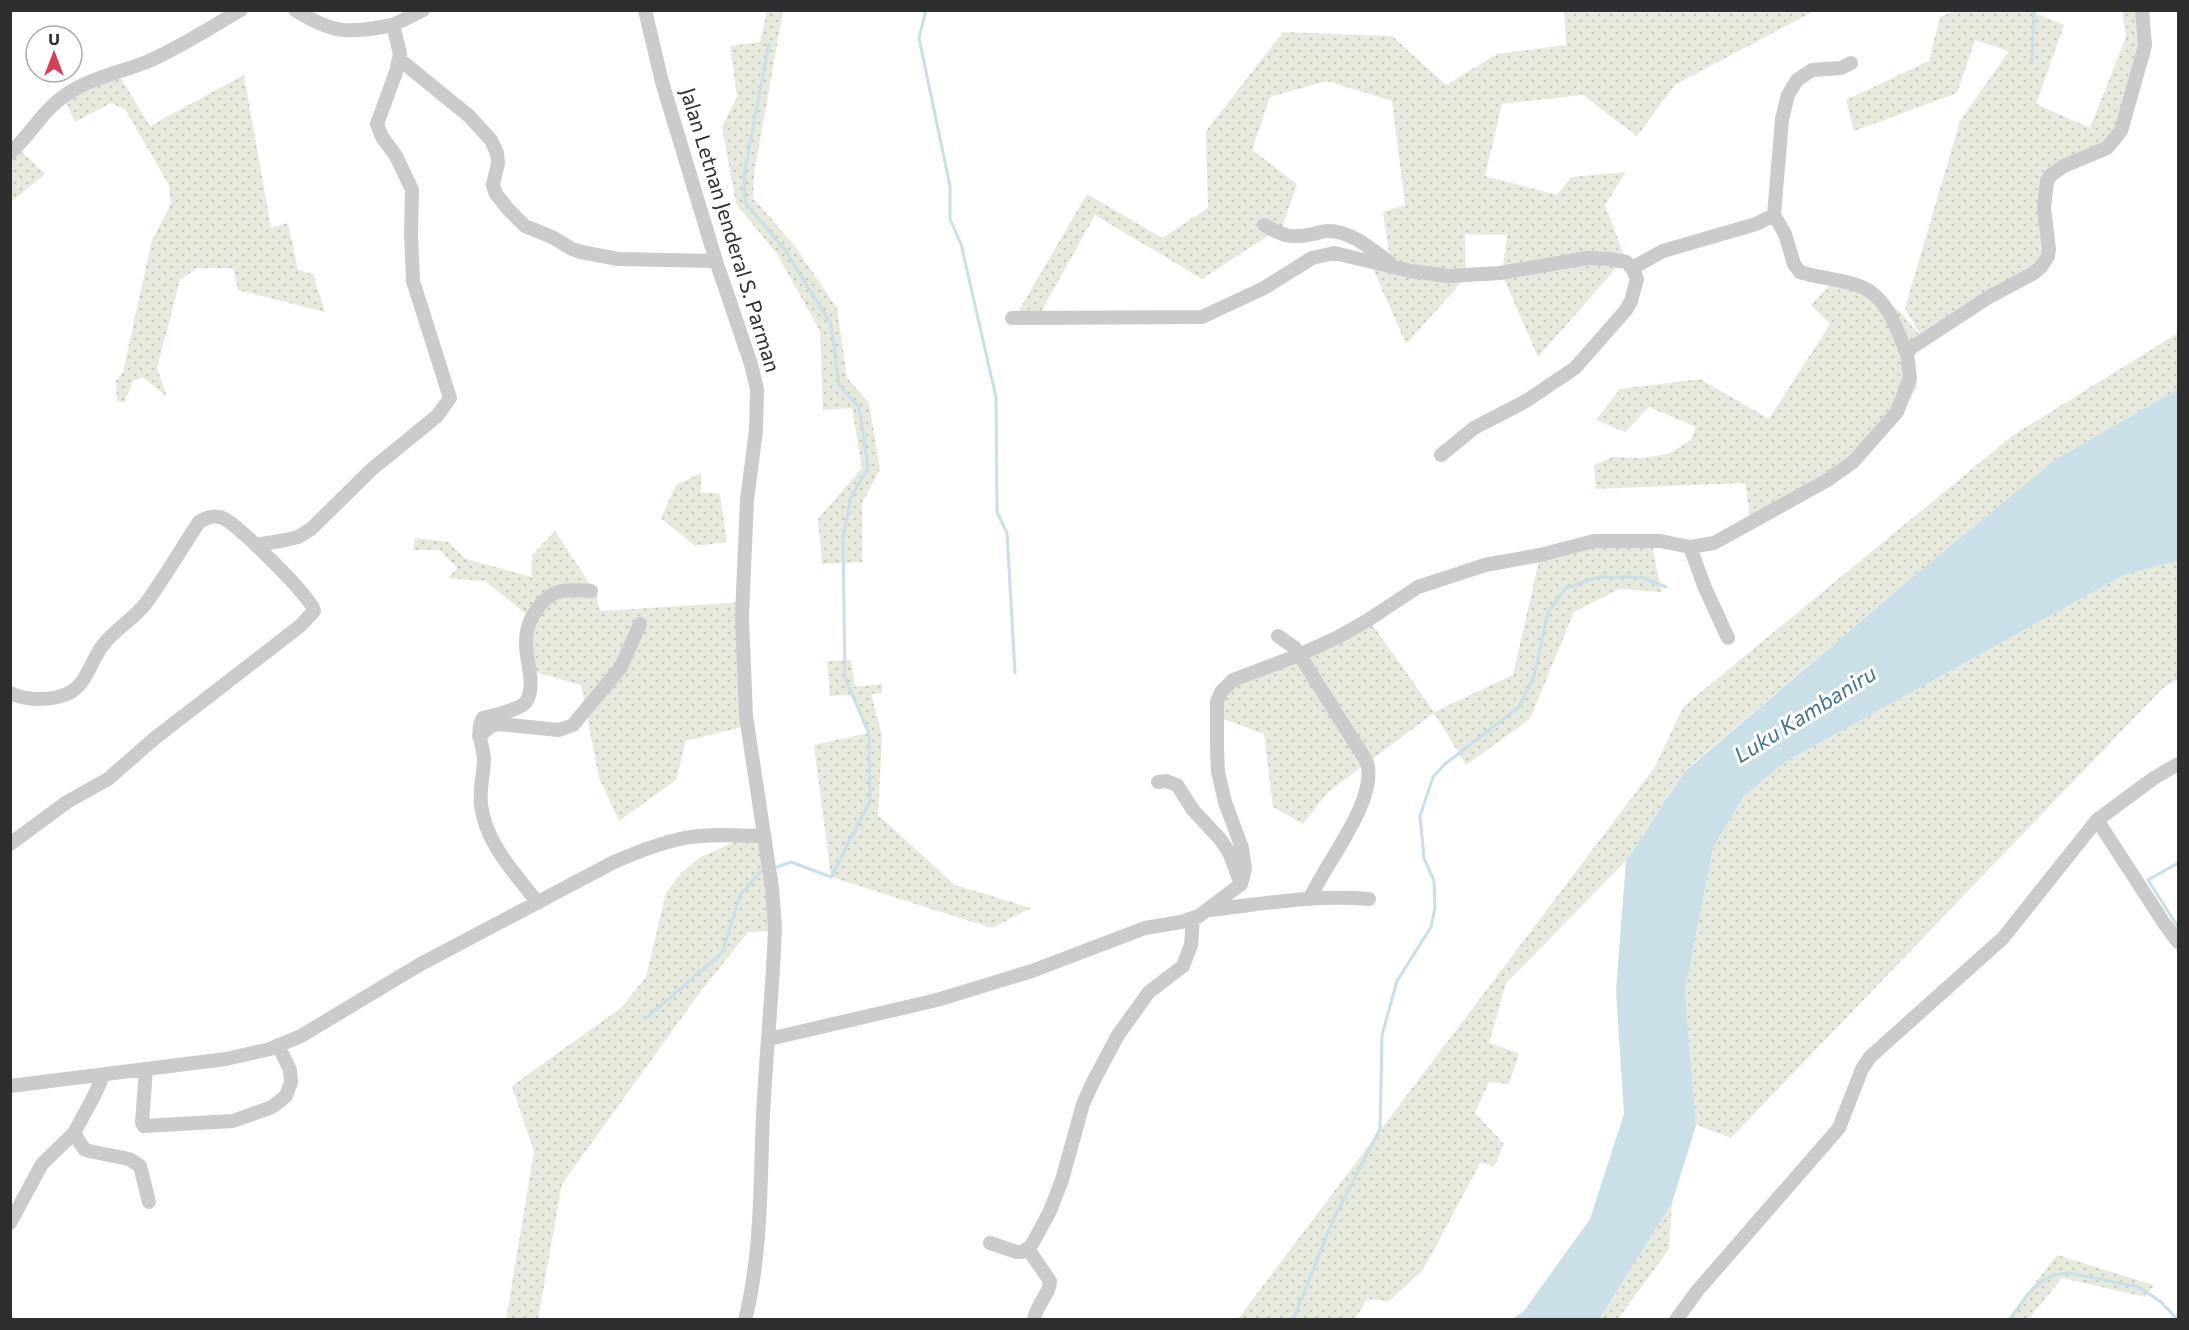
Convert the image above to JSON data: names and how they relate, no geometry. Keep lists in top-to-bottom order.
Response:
{
  "streets": {
    "street": ["Jalan Letnan Jenderal S. Parman"]
  },
  "water": ["Luku Kambaniru"],
  "north": "top"
}
